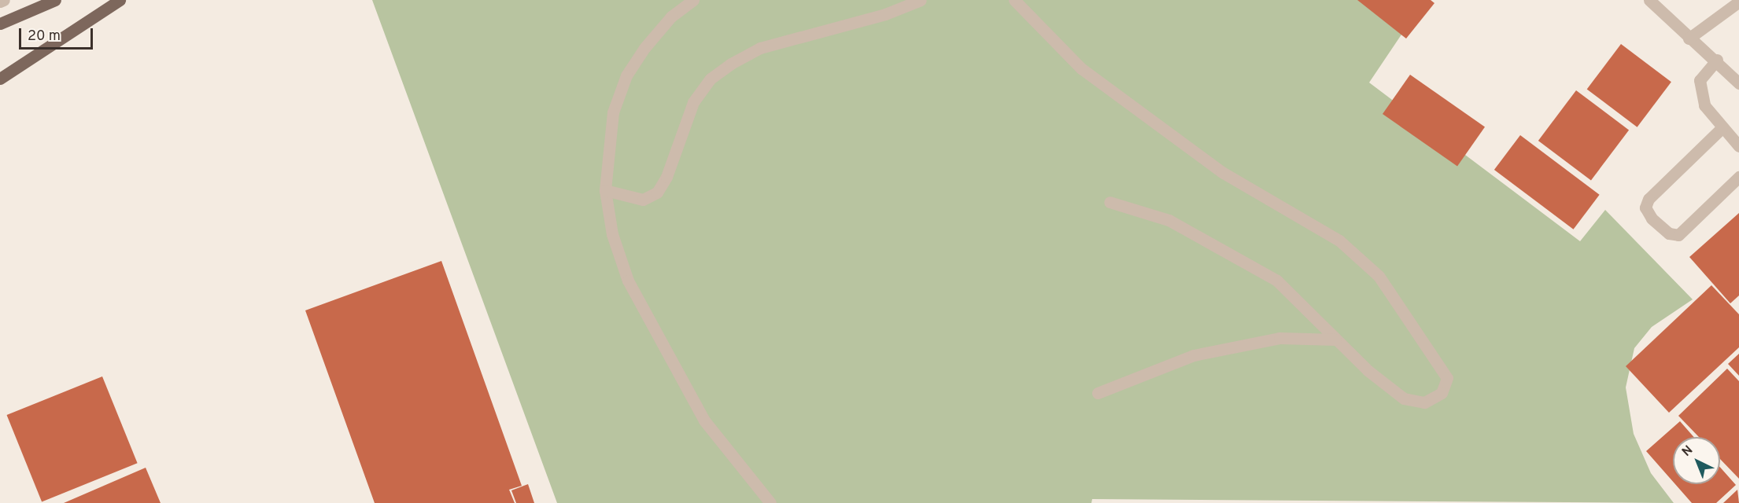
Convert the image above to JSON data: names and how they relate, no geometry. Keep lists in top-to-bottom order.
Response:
{
  "scale_bar": "20 m",
  "north": "top left"
}
